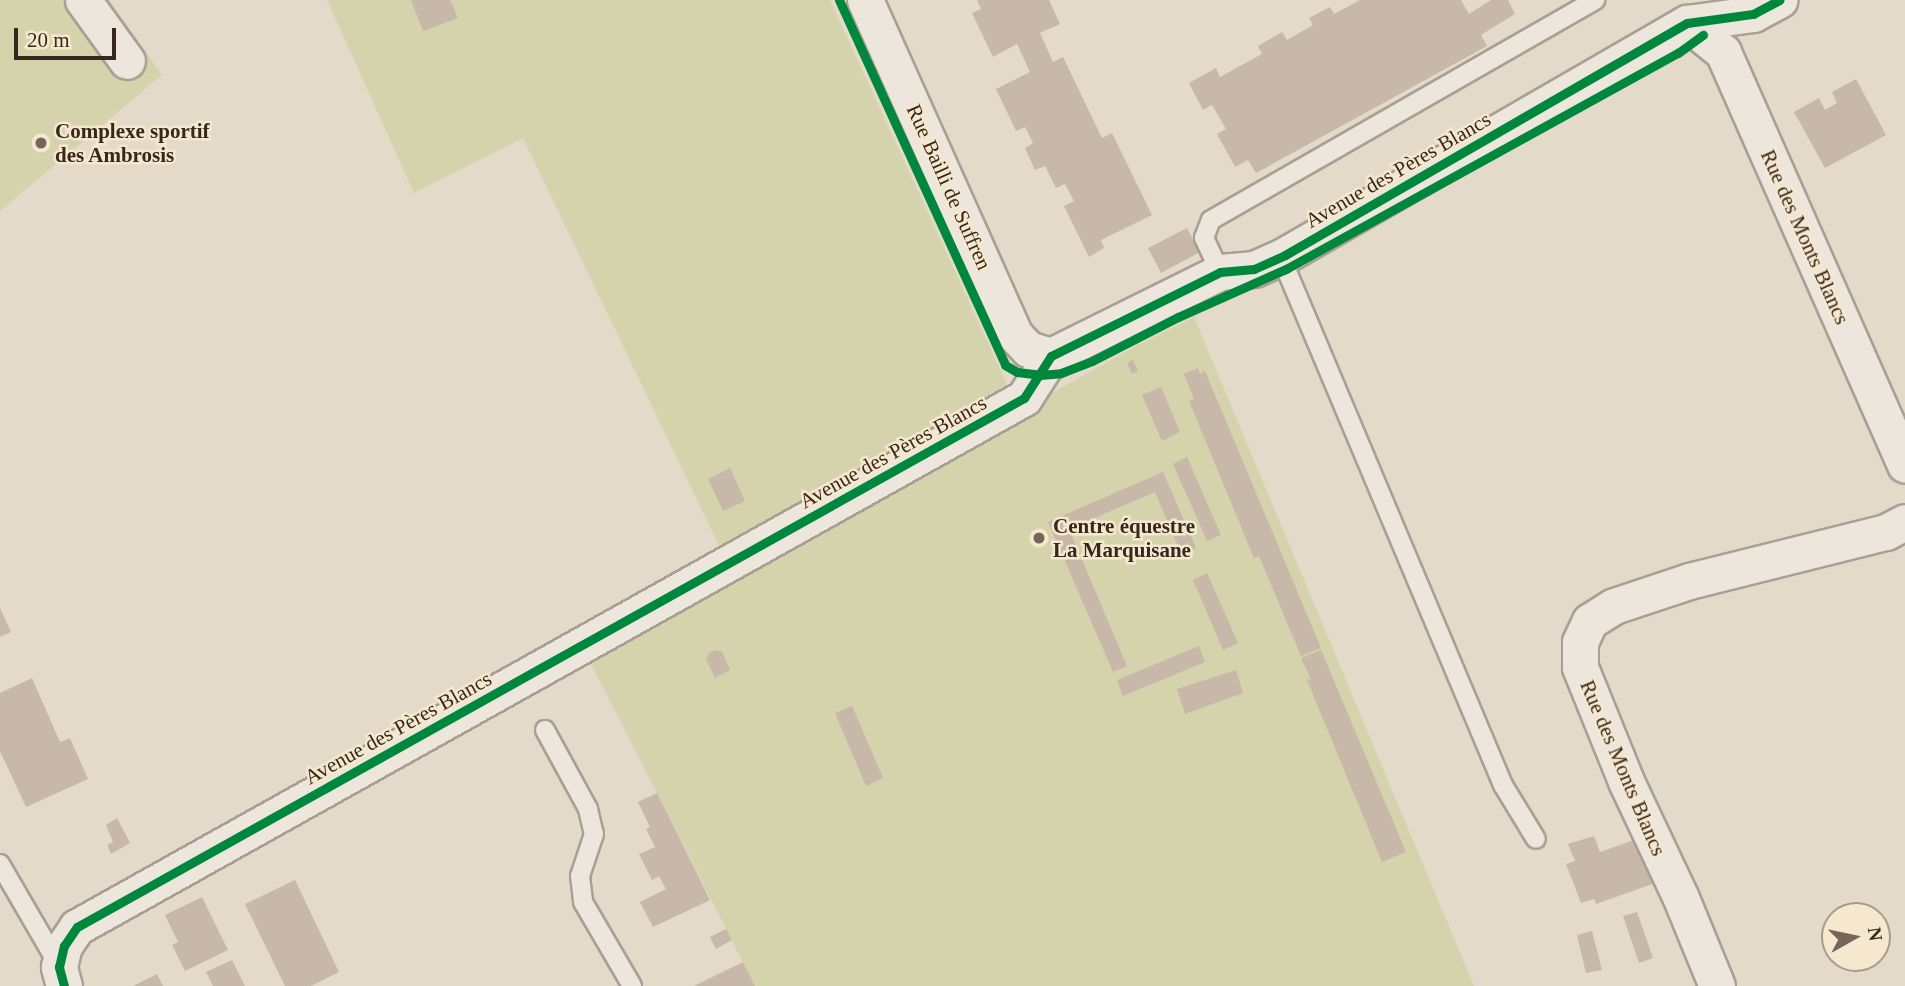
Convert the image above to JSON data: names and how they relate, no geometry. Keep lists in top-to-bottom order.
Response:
{
  "streets": {
    "street": ["Avenue des Pères Blancs", "Rue Bailli de Suffren", "Rue des Monts Blancs"]
  },
  "crossings": [
    ["Avenue des Pères Blancs", "Rue Bailli de Suffren"],
    ["Avenue des Pères Blancs", "Rue des Monts Blancs"]
  ],
  "places": ["Complexe sportif des Ambrosis", "Centre équestre La Marquisane"],
  "scale_bar": "20 m",
  "north": "right"
}
